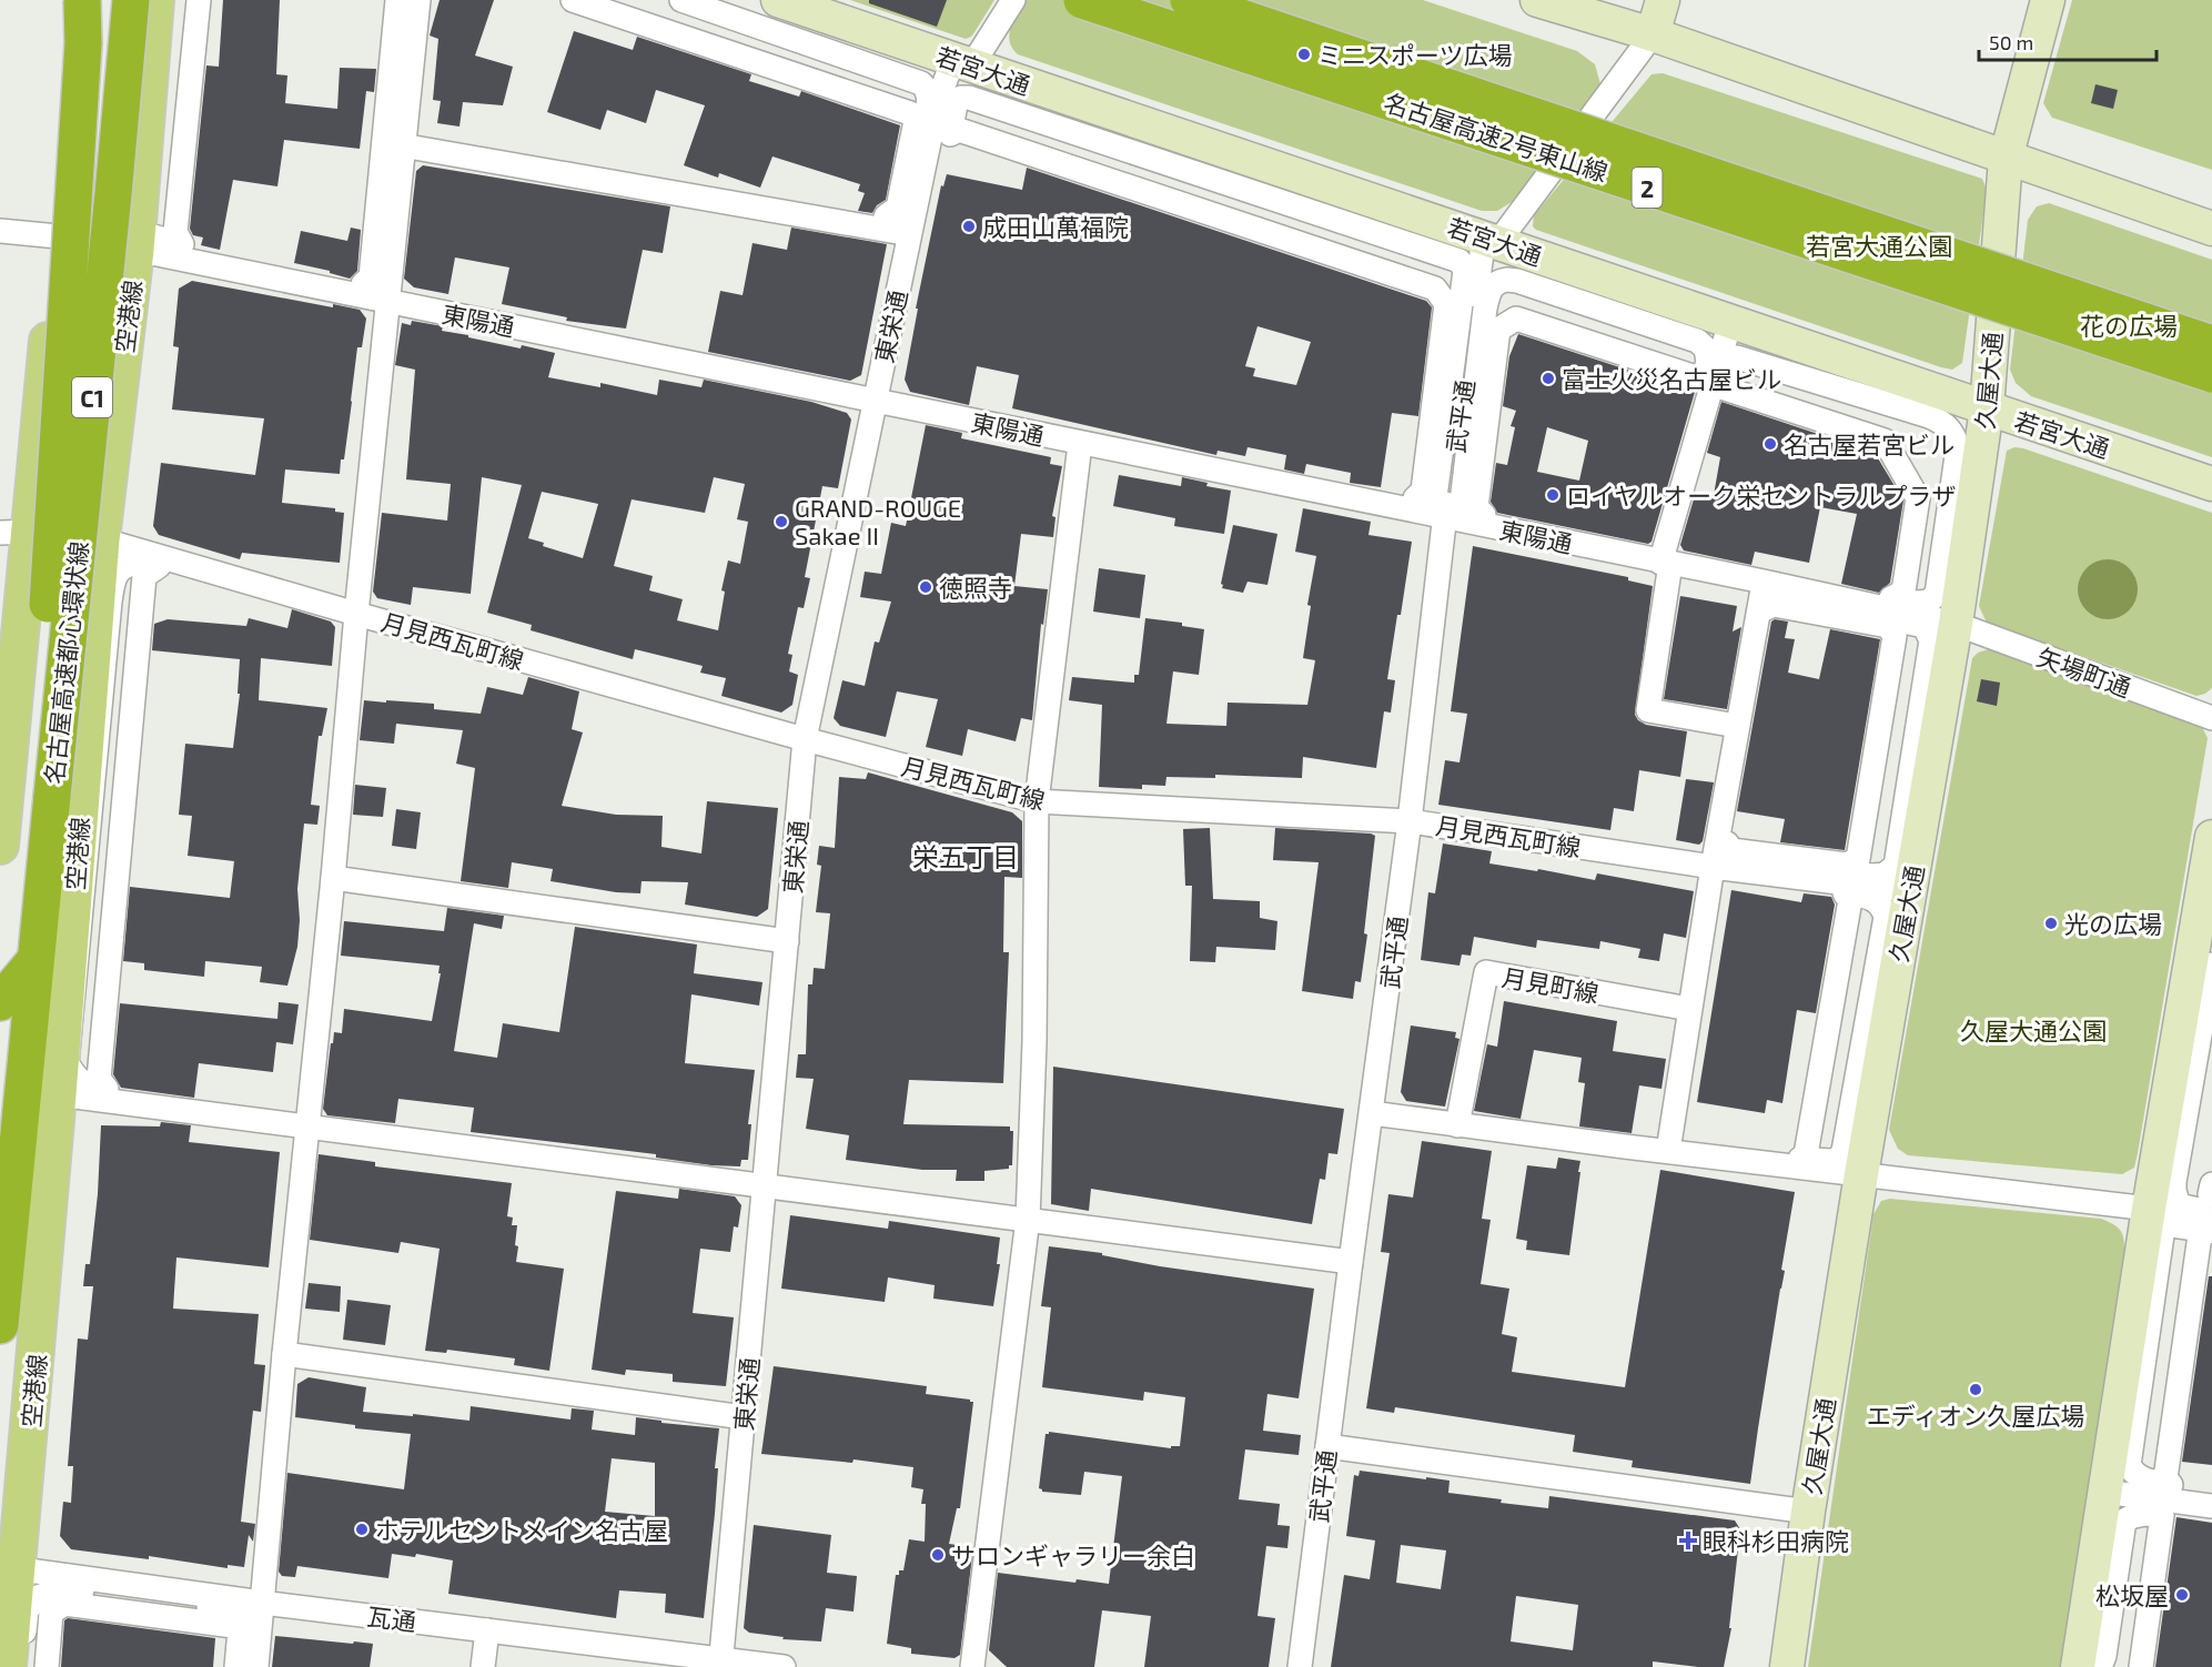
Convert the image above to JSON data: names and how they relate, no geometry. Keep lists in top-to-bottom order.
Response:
{
  "streets": {
    "highway": [
      "名古屋高速2号東山線",
      "2",
      "C1",
      "名古屋高速都心環状線"
    ],
    "main road": ["空港線"],
    "street": [
      "若宮大通",
      "東陽通",
      "東栄通",
      "久屋大通",
      "武平通",
      "月見西瓦町線",
      "矢場町通",
      "月見町線",
      "瓦通"
    ]
  },
  "crossings": [
    ["若宮大通", "東栄通"],
    ["若宮大通", "久屋大通"],
    ["若宮大通", "武平通"],
    ["空港線", "東陽通"],
    ["空港線", "月見西瓦町線"],
    ["空港線", "瓦通"],
    ["東陽通", "東栄通"],
    ["東陽通", "久屋大通"],
    ["東陽通", "武平通"],
    ["東陽通", "矢場町通"],
    ["東栄通", "月見西瓦町線"],
    ["東栄通", "瓦通"],
    ["久屋大通", "月見西瓦町線"],
    ["久屋大通", "矢場町通"],
    ["武平通", "月見西瓦町線"]
  ],
  "districts": ["栄五丁目"],
  "parks": ["若宮大通公園", "花の広場", "久屋大通公園"],
  "places": {
    "other": [
      "ミニスポーツ広場",
      "成田山萬福院",
      "富士火災名古屋ビル",
      "名古屋若宮ビル",
      "ロイヤルオーク栄セントラルプラザ",
      "GRAND-ROUGE Sakae II",
      "徳照寺",
      "光の広場",
      "エディオン久屋広場",
      "ホテルセントメイン名古屋",
      "サロンギャラリー余白",
      "松坂屋"
    ],
    "health": ["眼科杉田病院"]
  },
  "scale_bar": "50 m"
}
